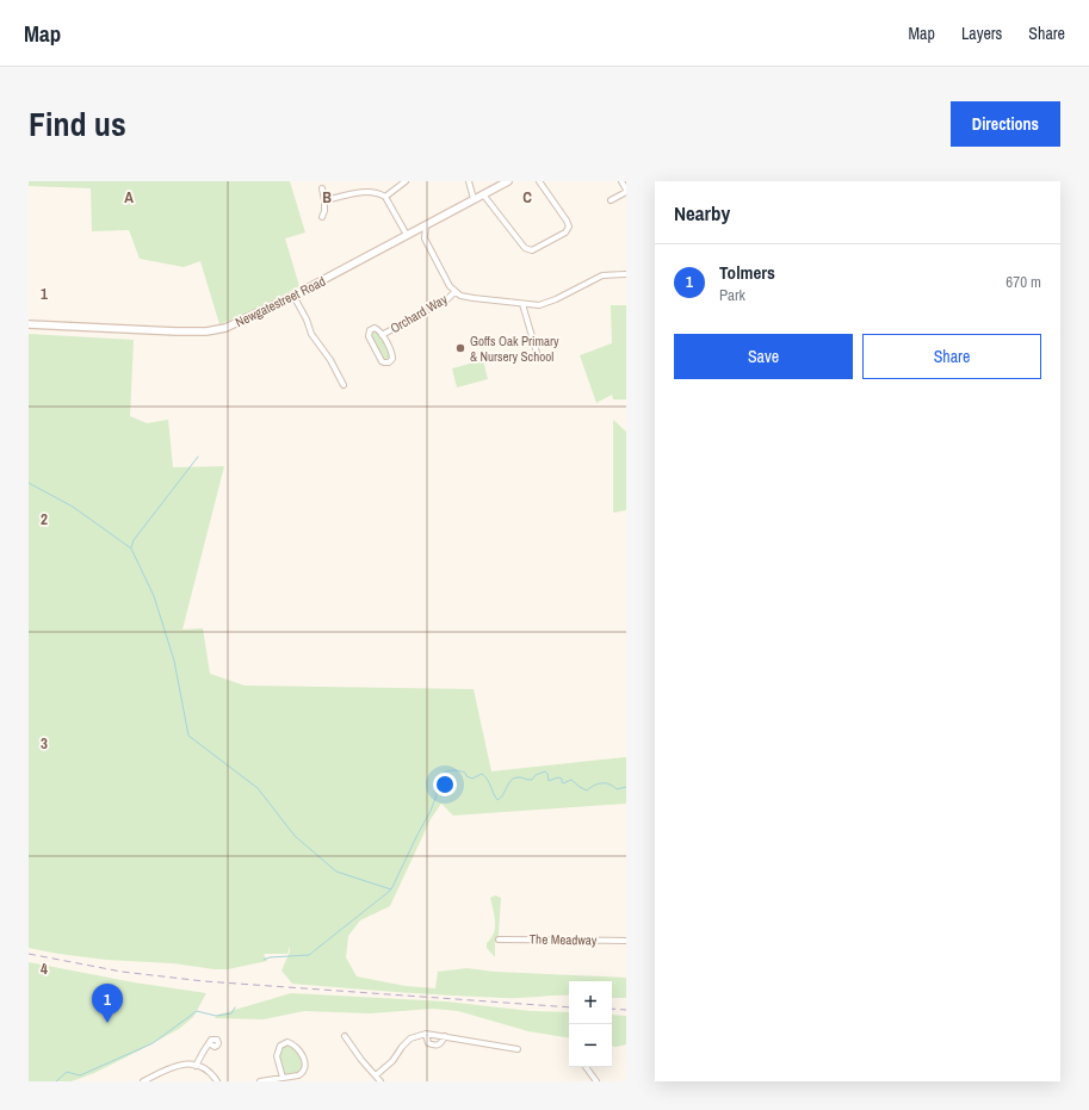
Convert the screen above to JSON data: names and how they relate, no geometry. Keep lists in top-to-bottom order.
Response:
{
  "streets": {
    "street": ["Newgatestreet Road", "Orchard Way", "The Meadway"]
  },
  "places": ["Goffs Oak Primary & Nursery School"],
  "page": {
    "header": "Map",
    "nav": ["Map", "Layers", "Share"],
    "title": "Find us",
    "buttons": [
      "Directions",
      ["Save", "Share"]
    ],
    "heading": "Nearby",
    "list": [
      {
        "mark": "1",
        "name": "Tolmers",
        "note": "Park",
        "value": "670 m"
      }
    ],
    "map_buttons": ["+", "−"],
    "pins": "1"
  },
  "grid": {
    "columns": ["A", "B", "C"],
    "rows": [
      "1",
      "2",
      "3",
      "4"
    ]
  }
}
